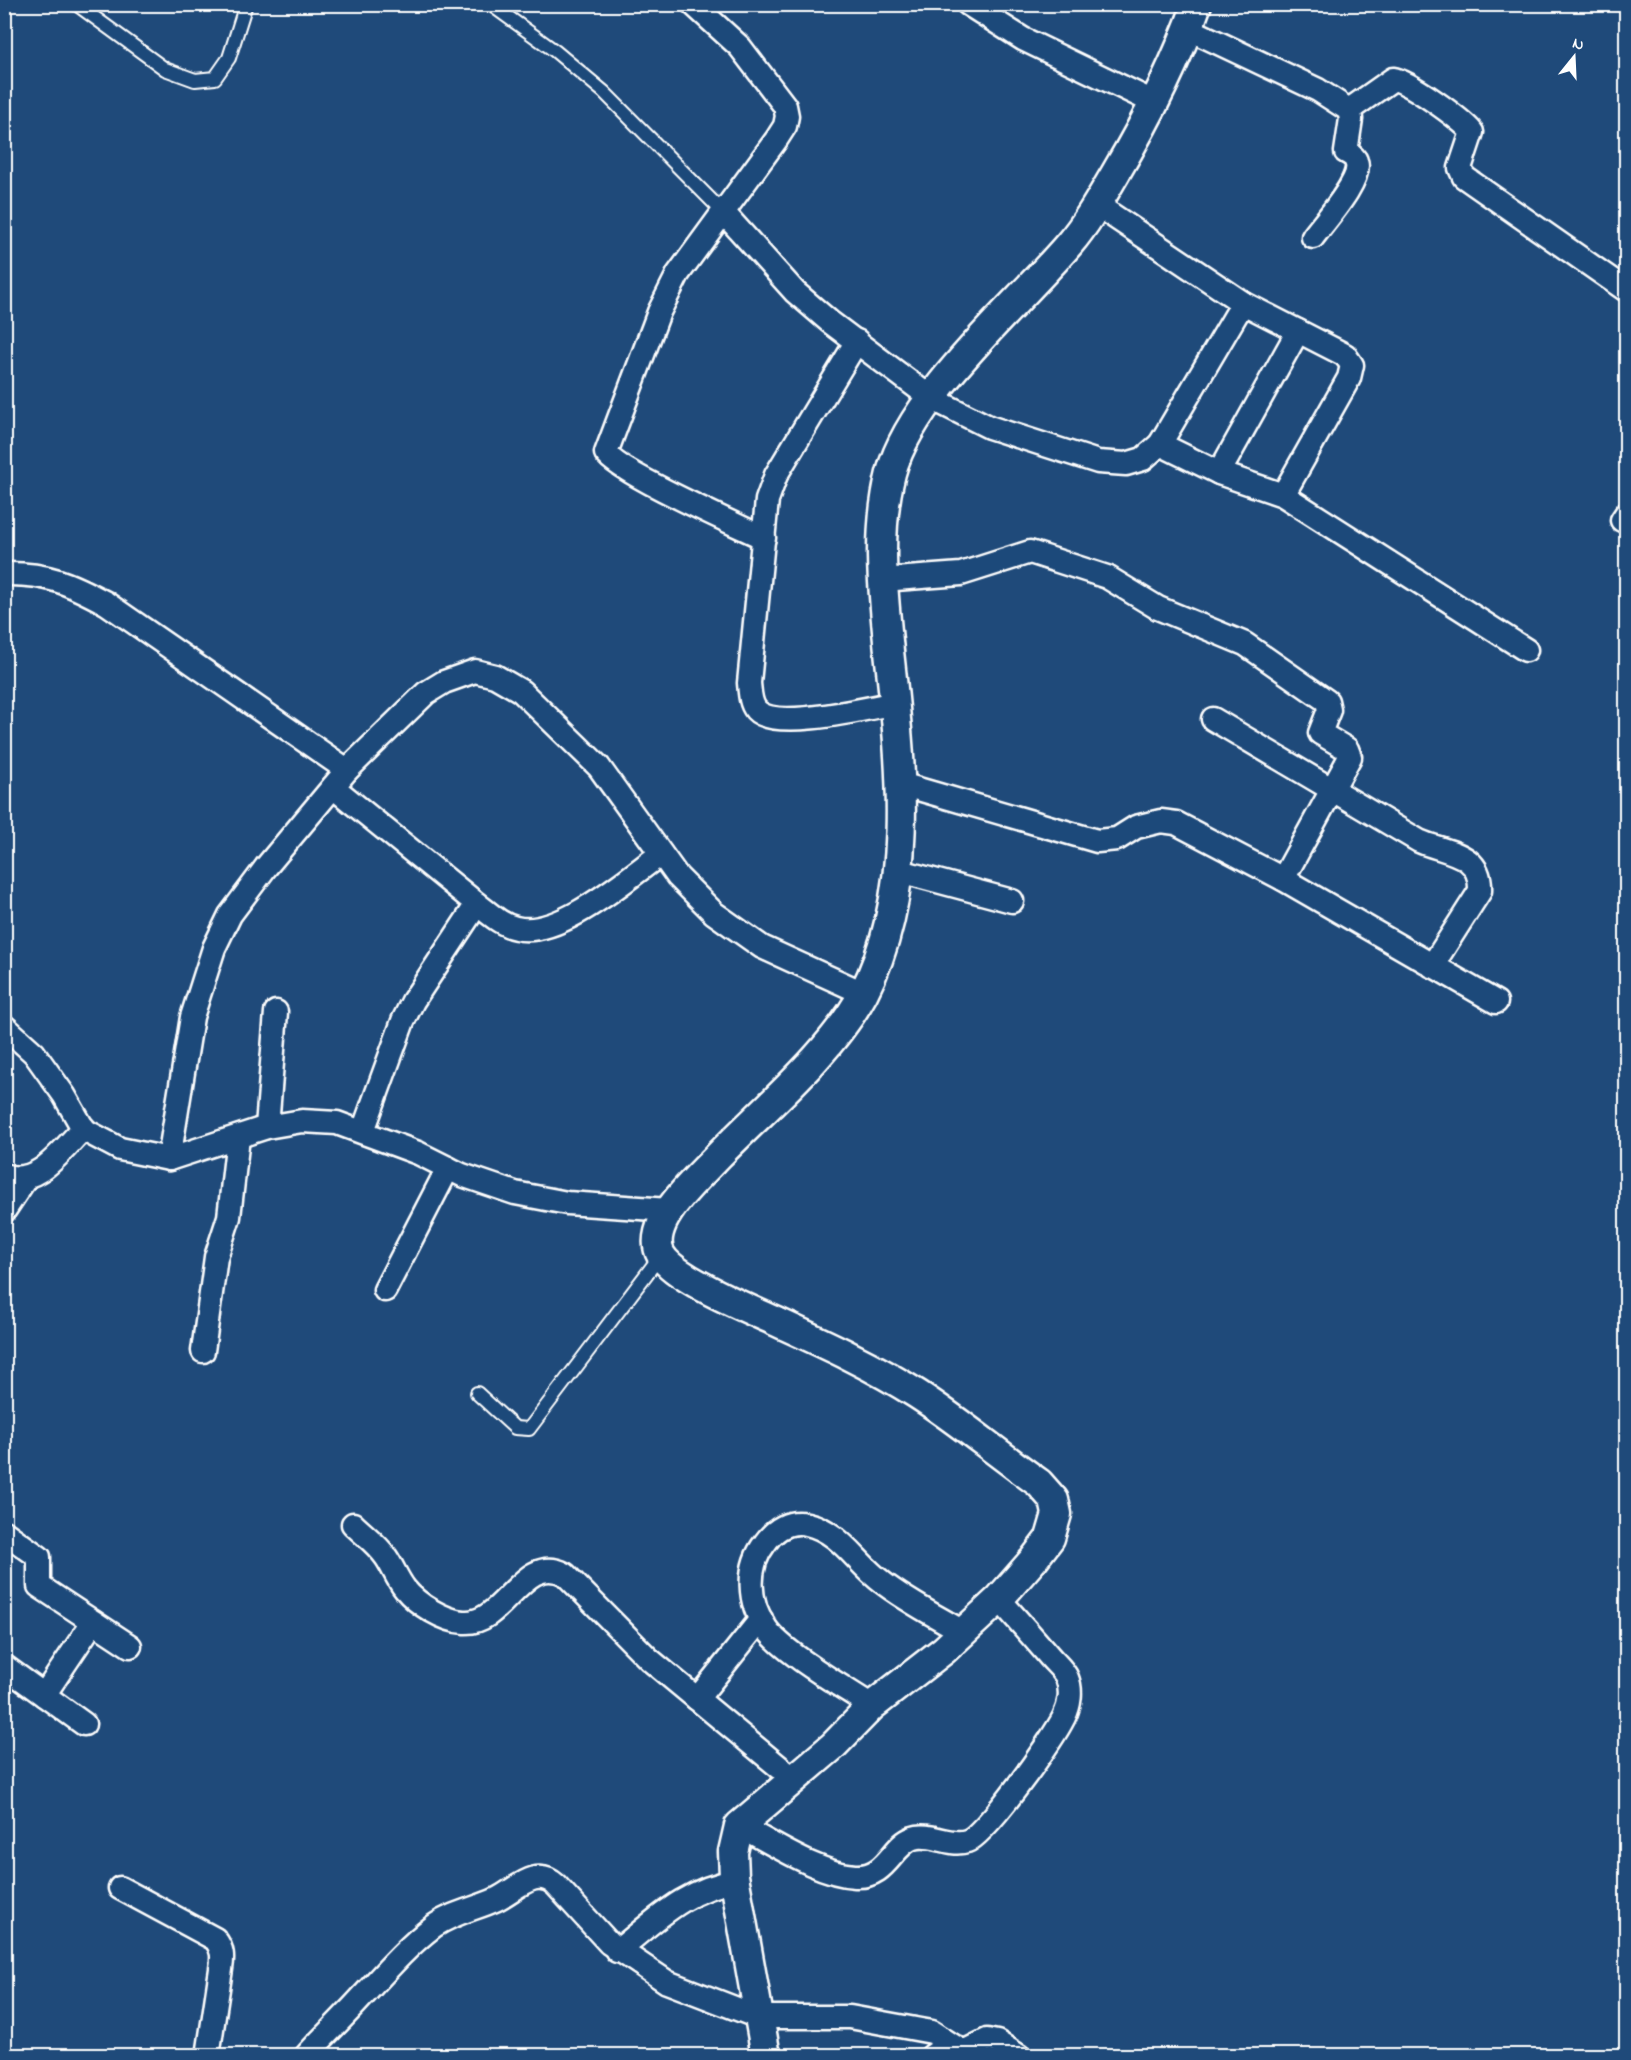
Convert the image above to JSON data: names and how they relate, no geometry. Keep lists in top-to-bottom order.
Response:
{
  "north": "top"
}
